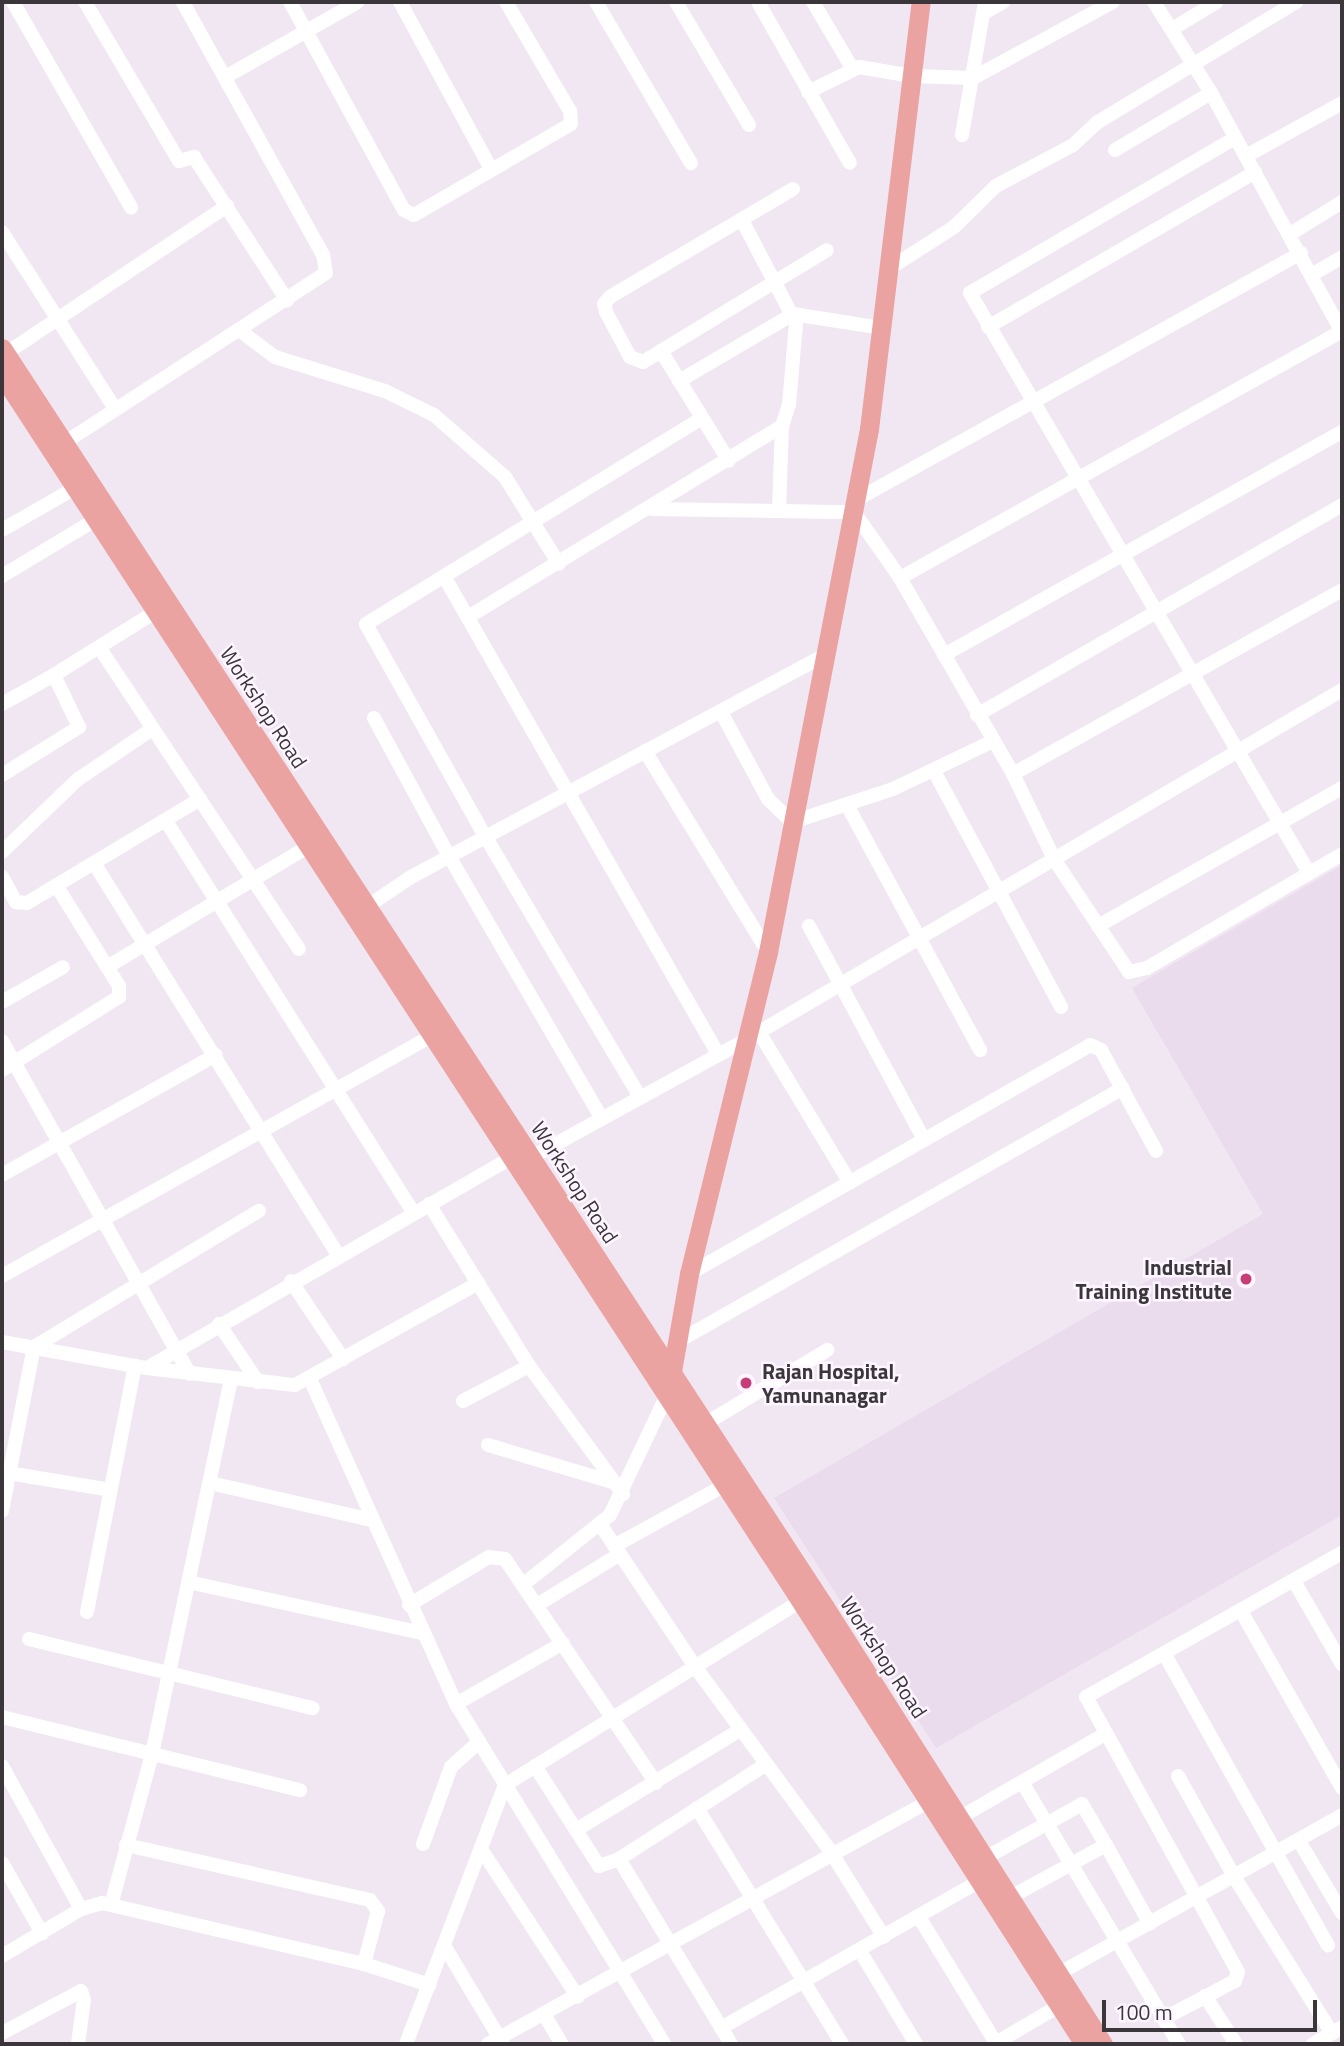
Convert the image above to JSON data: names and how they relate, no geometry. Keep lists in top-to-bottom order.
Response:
{
  "streets": {
    "main road": ["Workshop Road"]
  },
  "places": ["Industrial Training Institute", "Rajan Hospital, Yamunanagar"],
  "scale_bar": "100 m"
}
